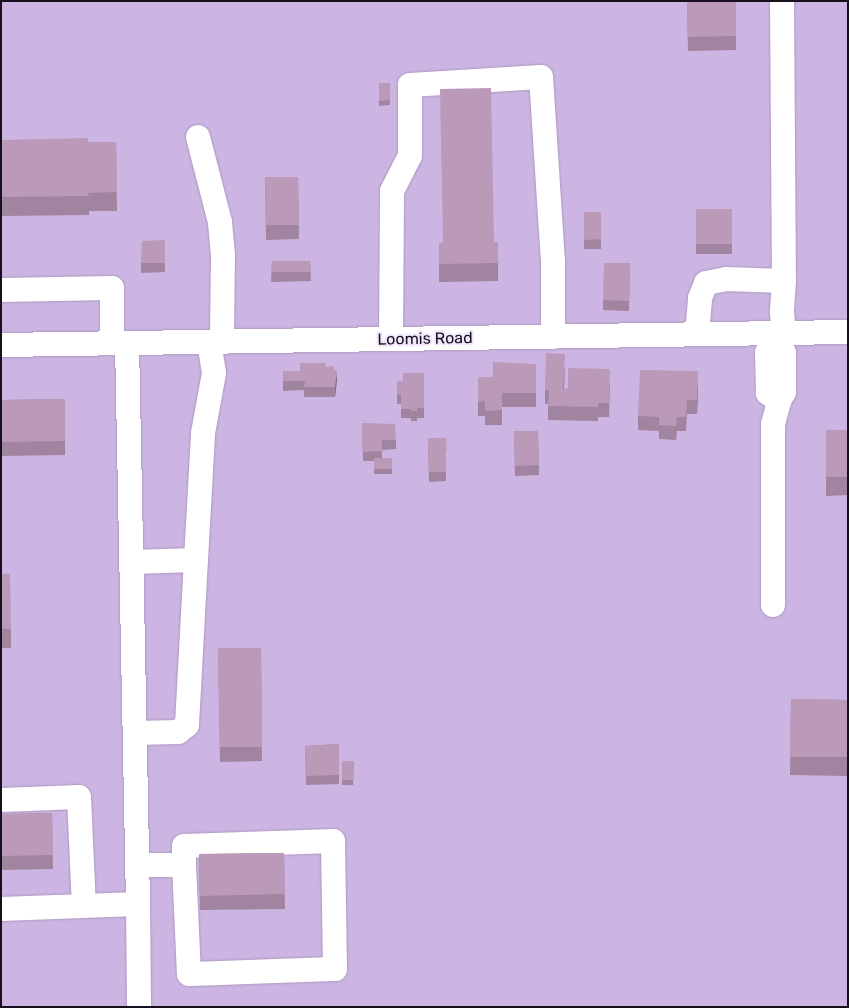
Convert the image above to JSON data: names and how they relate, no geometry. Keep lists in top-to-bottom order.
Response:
{
  "streets": {
    "street": ["Loomis Road"]
  }
}
